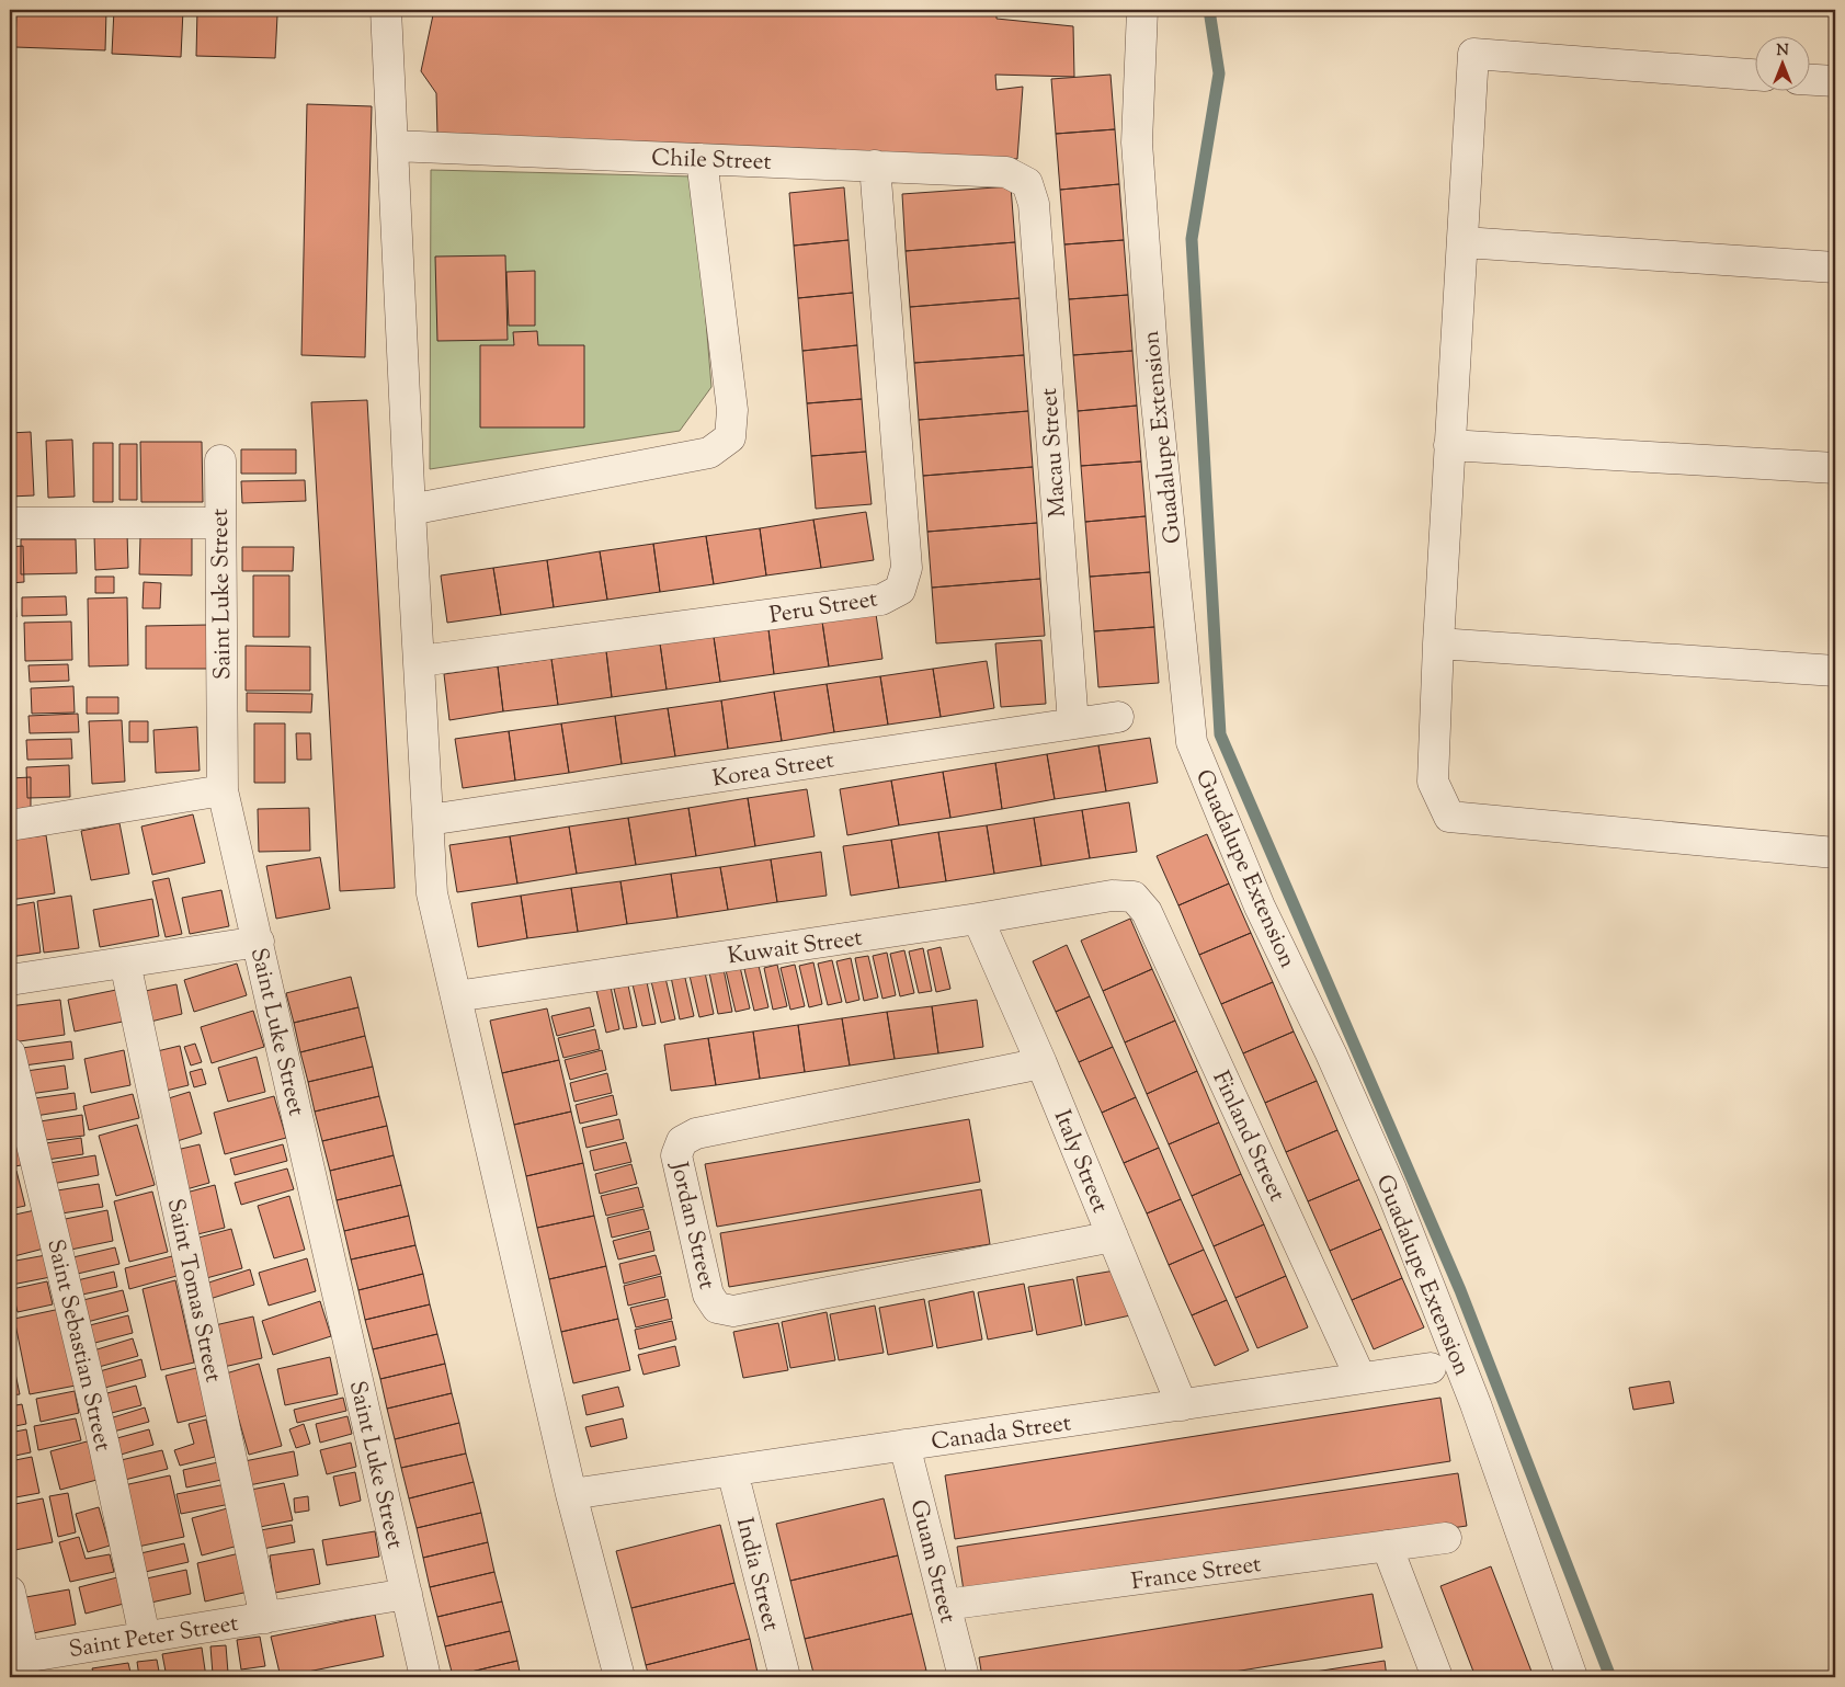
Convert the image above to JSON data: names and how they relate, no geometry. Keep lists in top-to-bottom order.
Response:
{
  "streets": {
    "street": [
      "Chile Street",
      "Guadalupe Extension",
      "Macau Street",
      "Saint Luke Street",
      "Peru Street",
      "Korea Street",
      "Kuwait Street",
      "Finland Street",
      "Italy Street",
      "Jordan Street",
      "Saint Tomas Street",
      "Saint Sebastian Street",
      "Canada Street",
      "Guam Street",
      "France Street",
      "India Street",
      "Saint Peter Street"
    ]
  },
  "crossings": [
    ["Chile Street", "Macau Street"],
    ["Chile Street", "Peru Street"],
    ["Macau Street", "Korea Street"],
    ["Kuwait Street", "Finland Street"],
    ["Kuwait Street", "Italy Street"],
    ["Finland Street", "Canada Street"],
    ["Italy Street", "Jordan Street"],
    ["Italy Street", "Canada Street"],
    ["Saint Tomas Street", "Saint Peter Street"],
    ["Saint Sebastian Street", "Saint Peter Street"],
    ["Canada Street", "Guam Street"],
    ["Canada Street", "India Street"],
    ["Guam Street", "France Street"]
  ],
  "north": "top"
}
